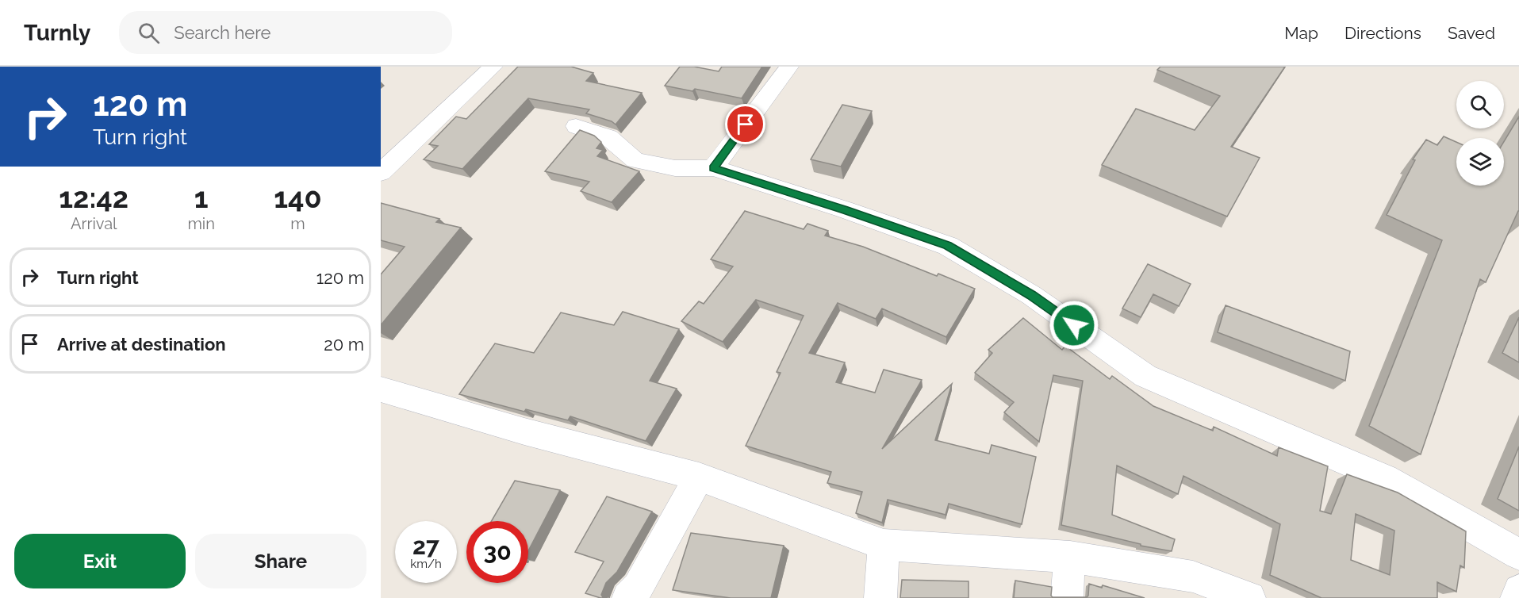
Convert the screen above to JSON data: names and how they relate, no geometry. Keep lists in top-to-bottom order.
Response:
{
  "page": {
    "header": "Turnly",
    "search": "Search here",
    "nav": ["Map", "Directions", "Saved"],
    "turn": ["120 m", "Turn right"],
    "eta": [
      "12:42",
      "Arrival",
      "1",
      "min",
      "140",
      "m"
    ],
    "list": [
      {
        "name": "Turn right",
        "value": "120 m"
      },
      {
        "name": "Arrive at destination",
        "value": "20 m"
      }
    ],
    "speed": "27 km/h",
    "limit": "30",
    "buttons": ["Exit", "Share"]
  }
}
